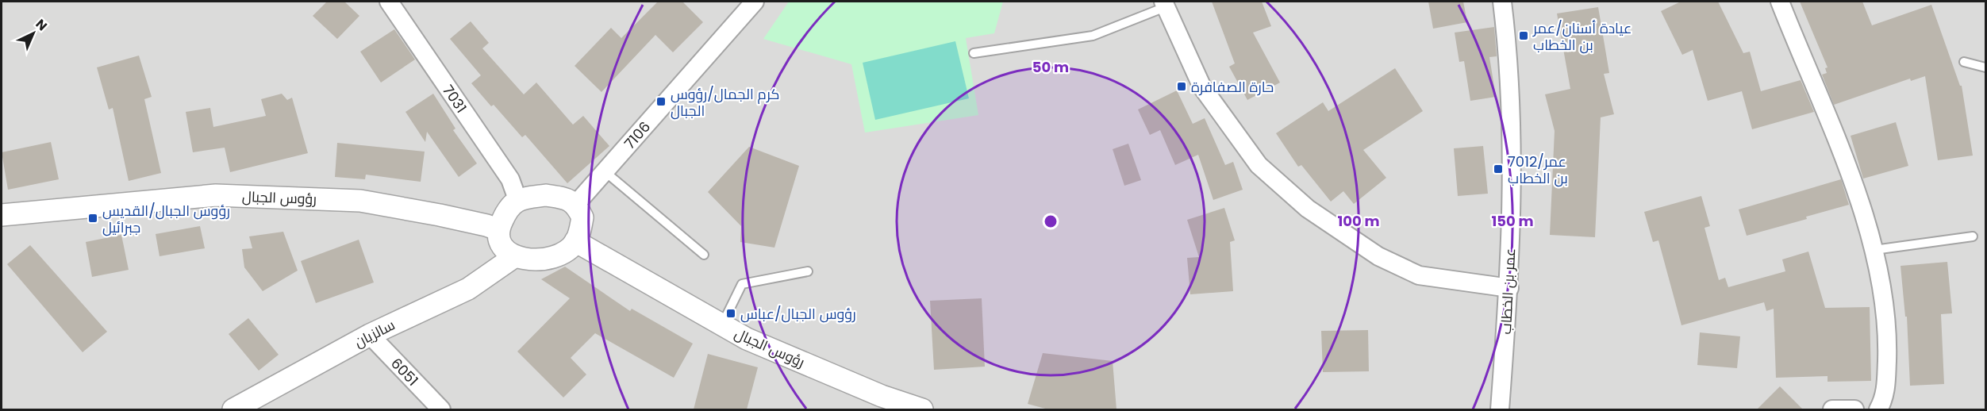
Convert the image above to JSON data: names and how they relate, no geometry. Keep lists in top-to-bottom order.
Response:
{
  "streets": {
    "street": [
      "7031",
      "7106",
      "رؤوس الجبال",
      "عمر بن الخطاب",
      "سالزيان",
      "6051"
    ]
  },
  "crossings": [
    ["7031", "7106"],
    ["7031", "رؤوس الجبال"],
    ["7031", "سالزيان"],
    ["7106", "رؤوس الجبال"],
    ["7106", "سالزيان"],
    ["رؤوس الجبال", "سالزيان"],
    ["سالزيان", "6051"]
  ],
  "places": {
    "transit": [
      "عيادة أسنان/عمر بن الخطاب",
      "حارة الصفافرة",
      "كرم الجمال/رؤوس الجبال",
      "7012/عمر بن الخطاب",
      "رؤوس الجبال/القديس جبرائيل",
      "رؤوس الجبال/عباس"
    ]
  },
  "north": "top right",
  "rings": ["50 m", "100 m", "150 m"]
}
